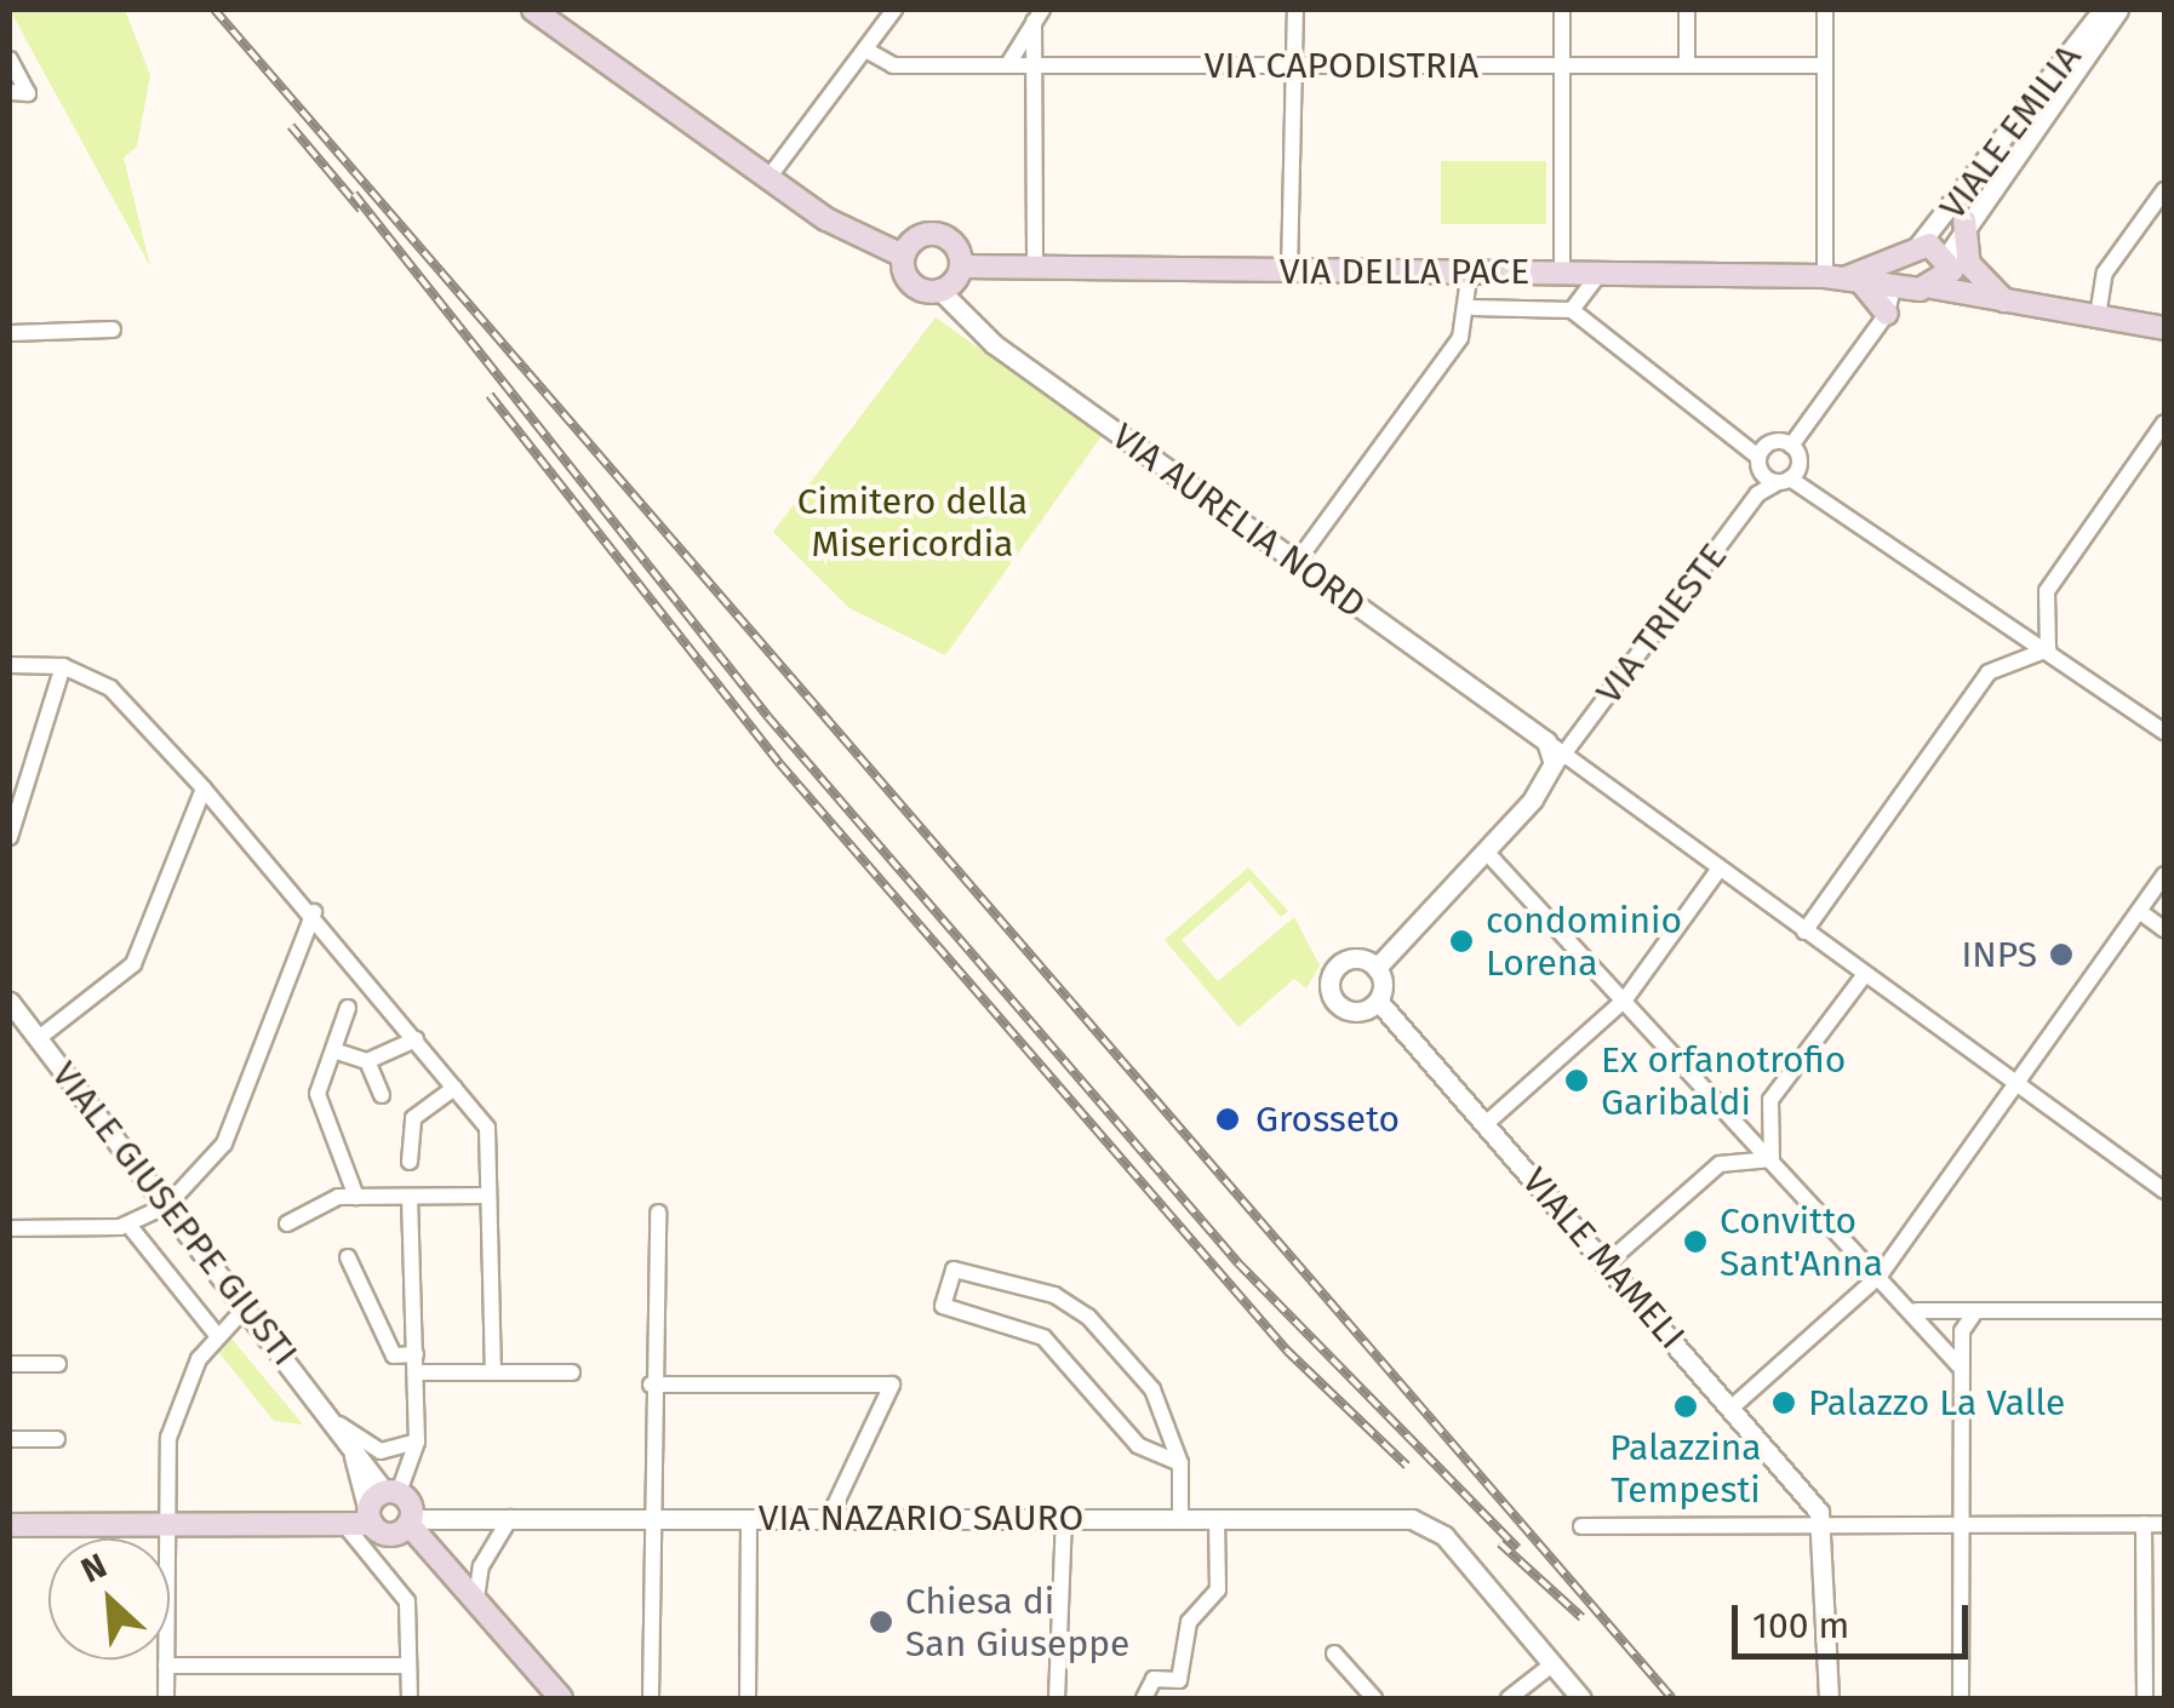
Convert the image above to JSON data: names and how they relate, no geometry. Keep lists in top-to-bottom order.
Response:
{
  "streets": {
    "main road": ["VIA DELLA PACE", "VIA AURELIA NORD", "VIALE GIUSEPPE GIUSTI"],
    "street": [
      "VIA CAPODISTRIA",
      "VIALE EMILIA",
      "VIA TRIESTE",
      "VIALE MAMELI",
      "VIA NAZARIO SAURO"
    ]
  },
  "crossings": [
    ["VIALE EMILIA", "VIA DELLA PACE"],
    ["VIA TRIESTE", "VIALE MAMELI"],
    ["VIALE GIUSEPPE GIUSTI", "VIA NAZARIO SAURO"]
  ],
  "parks": ["Cimitero della Misericordia"],
  "places": [
    "condominio Lorena",
    "INPS",
    "Ex orfanotrofio Garibaldi",
    "Grosseto",
    "Convitto Sant'Anna",
    "Palazzo La Valle",
    "Palazzina Tempesti",
    "Chiesa di San Giuseppe"
  ],
  "scale_bar": "100 m",
  "north": "top left"
}
